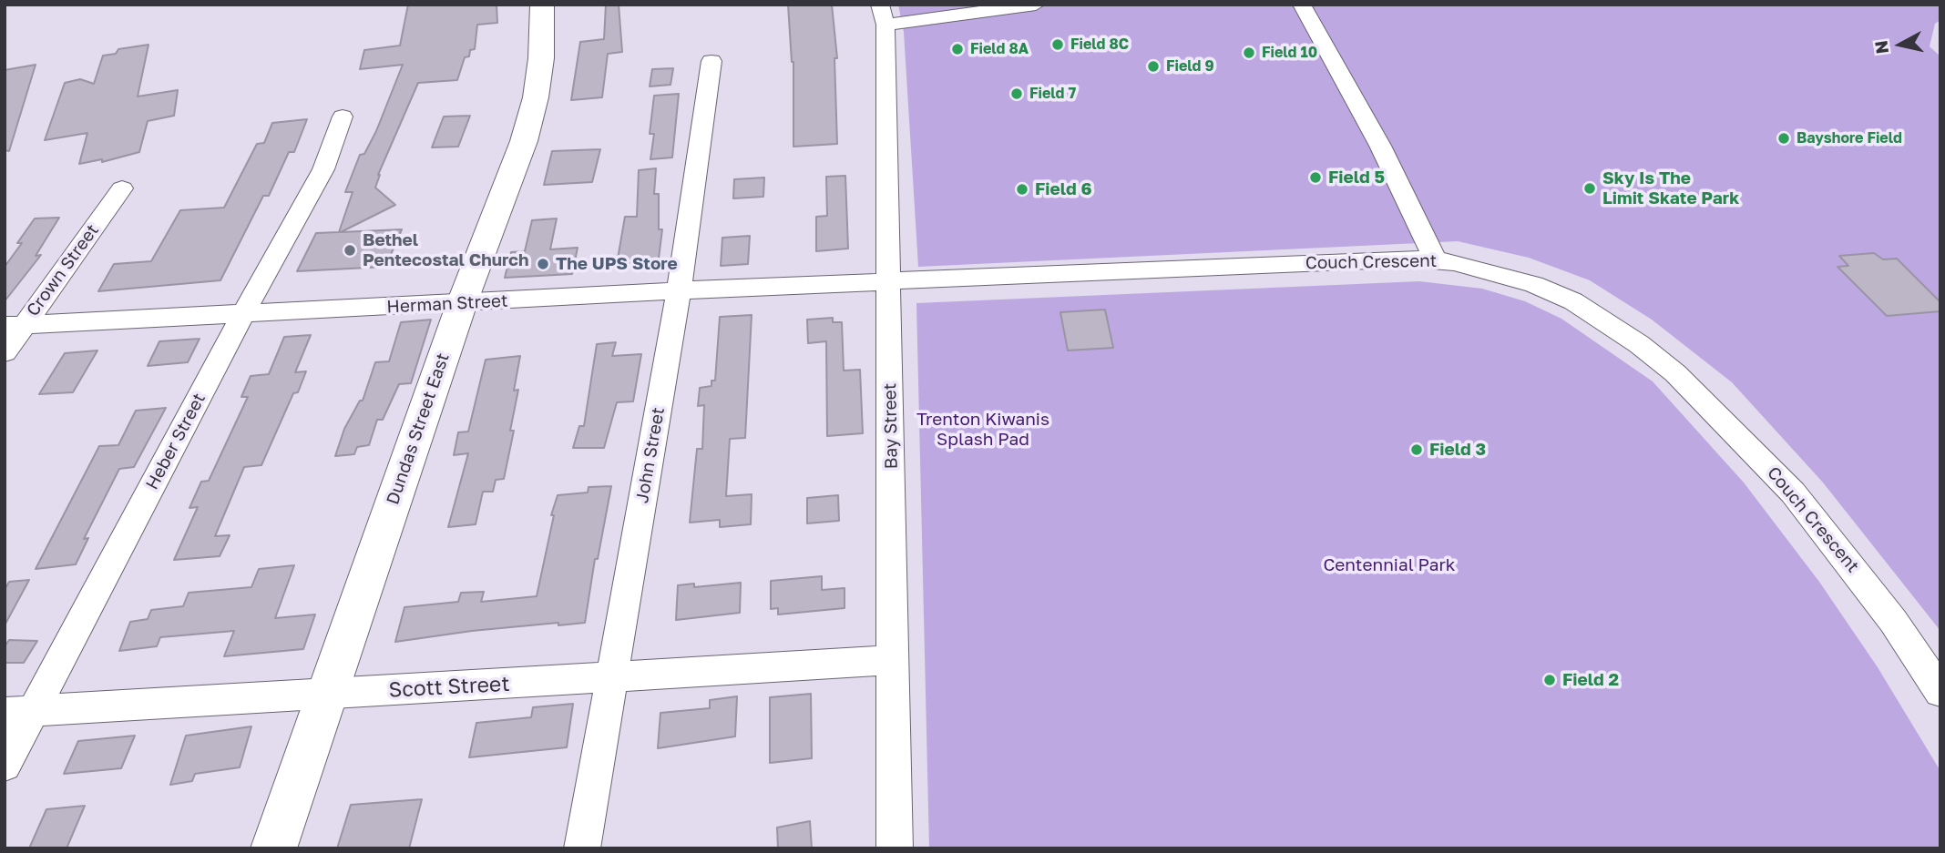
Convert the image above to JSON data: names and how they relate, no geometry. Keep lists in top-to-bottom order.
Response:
{
  "streets": {
    "main road": ["Dundas Street East"],
    "street": [
      "Couch Crescent",
      "Crown Street",
      "Herman Street",
      "Bay Street",
      "Heber Street",
      "John Street",
      "Scott Street"
    ]
  },
  "crossings": [
    ["Couch Crescent", "Herman Street"],
    ["Couch Crescent", "Bay Street"],
    ["Crown Street", "Herman Street"],
    ["Herman Street", "Bay Street"],
    ["Herman Street", "Dundas Street East"],
    ["Herman Street", "Heber Street"],
    ["Herman Street", "John Street"],
    ["Bay Street", "Scott Street"],
    ["Dundas Street East", "Scott Street"],
    ["Heber Street", "Scott Street"],
    ["John Street", "Scott Street"]
  ],
  "parks": ["Trenton Kiwanis Splash Pad", "Centennial Park"],
  "places": [
    "Field 8C",
    "Field 8A",
    "Field 10",
    "Field 9",
    "Field 7",
    "Bayshore Field",
    "Field 5",
    "Sky Is The Limit Skate Park",
    "Field 6",
    "Bethel Pentecostal Church",
    "The UPS Store",
    "Field 3",
    "Field 2"
  ],
  "north": "left"
}
